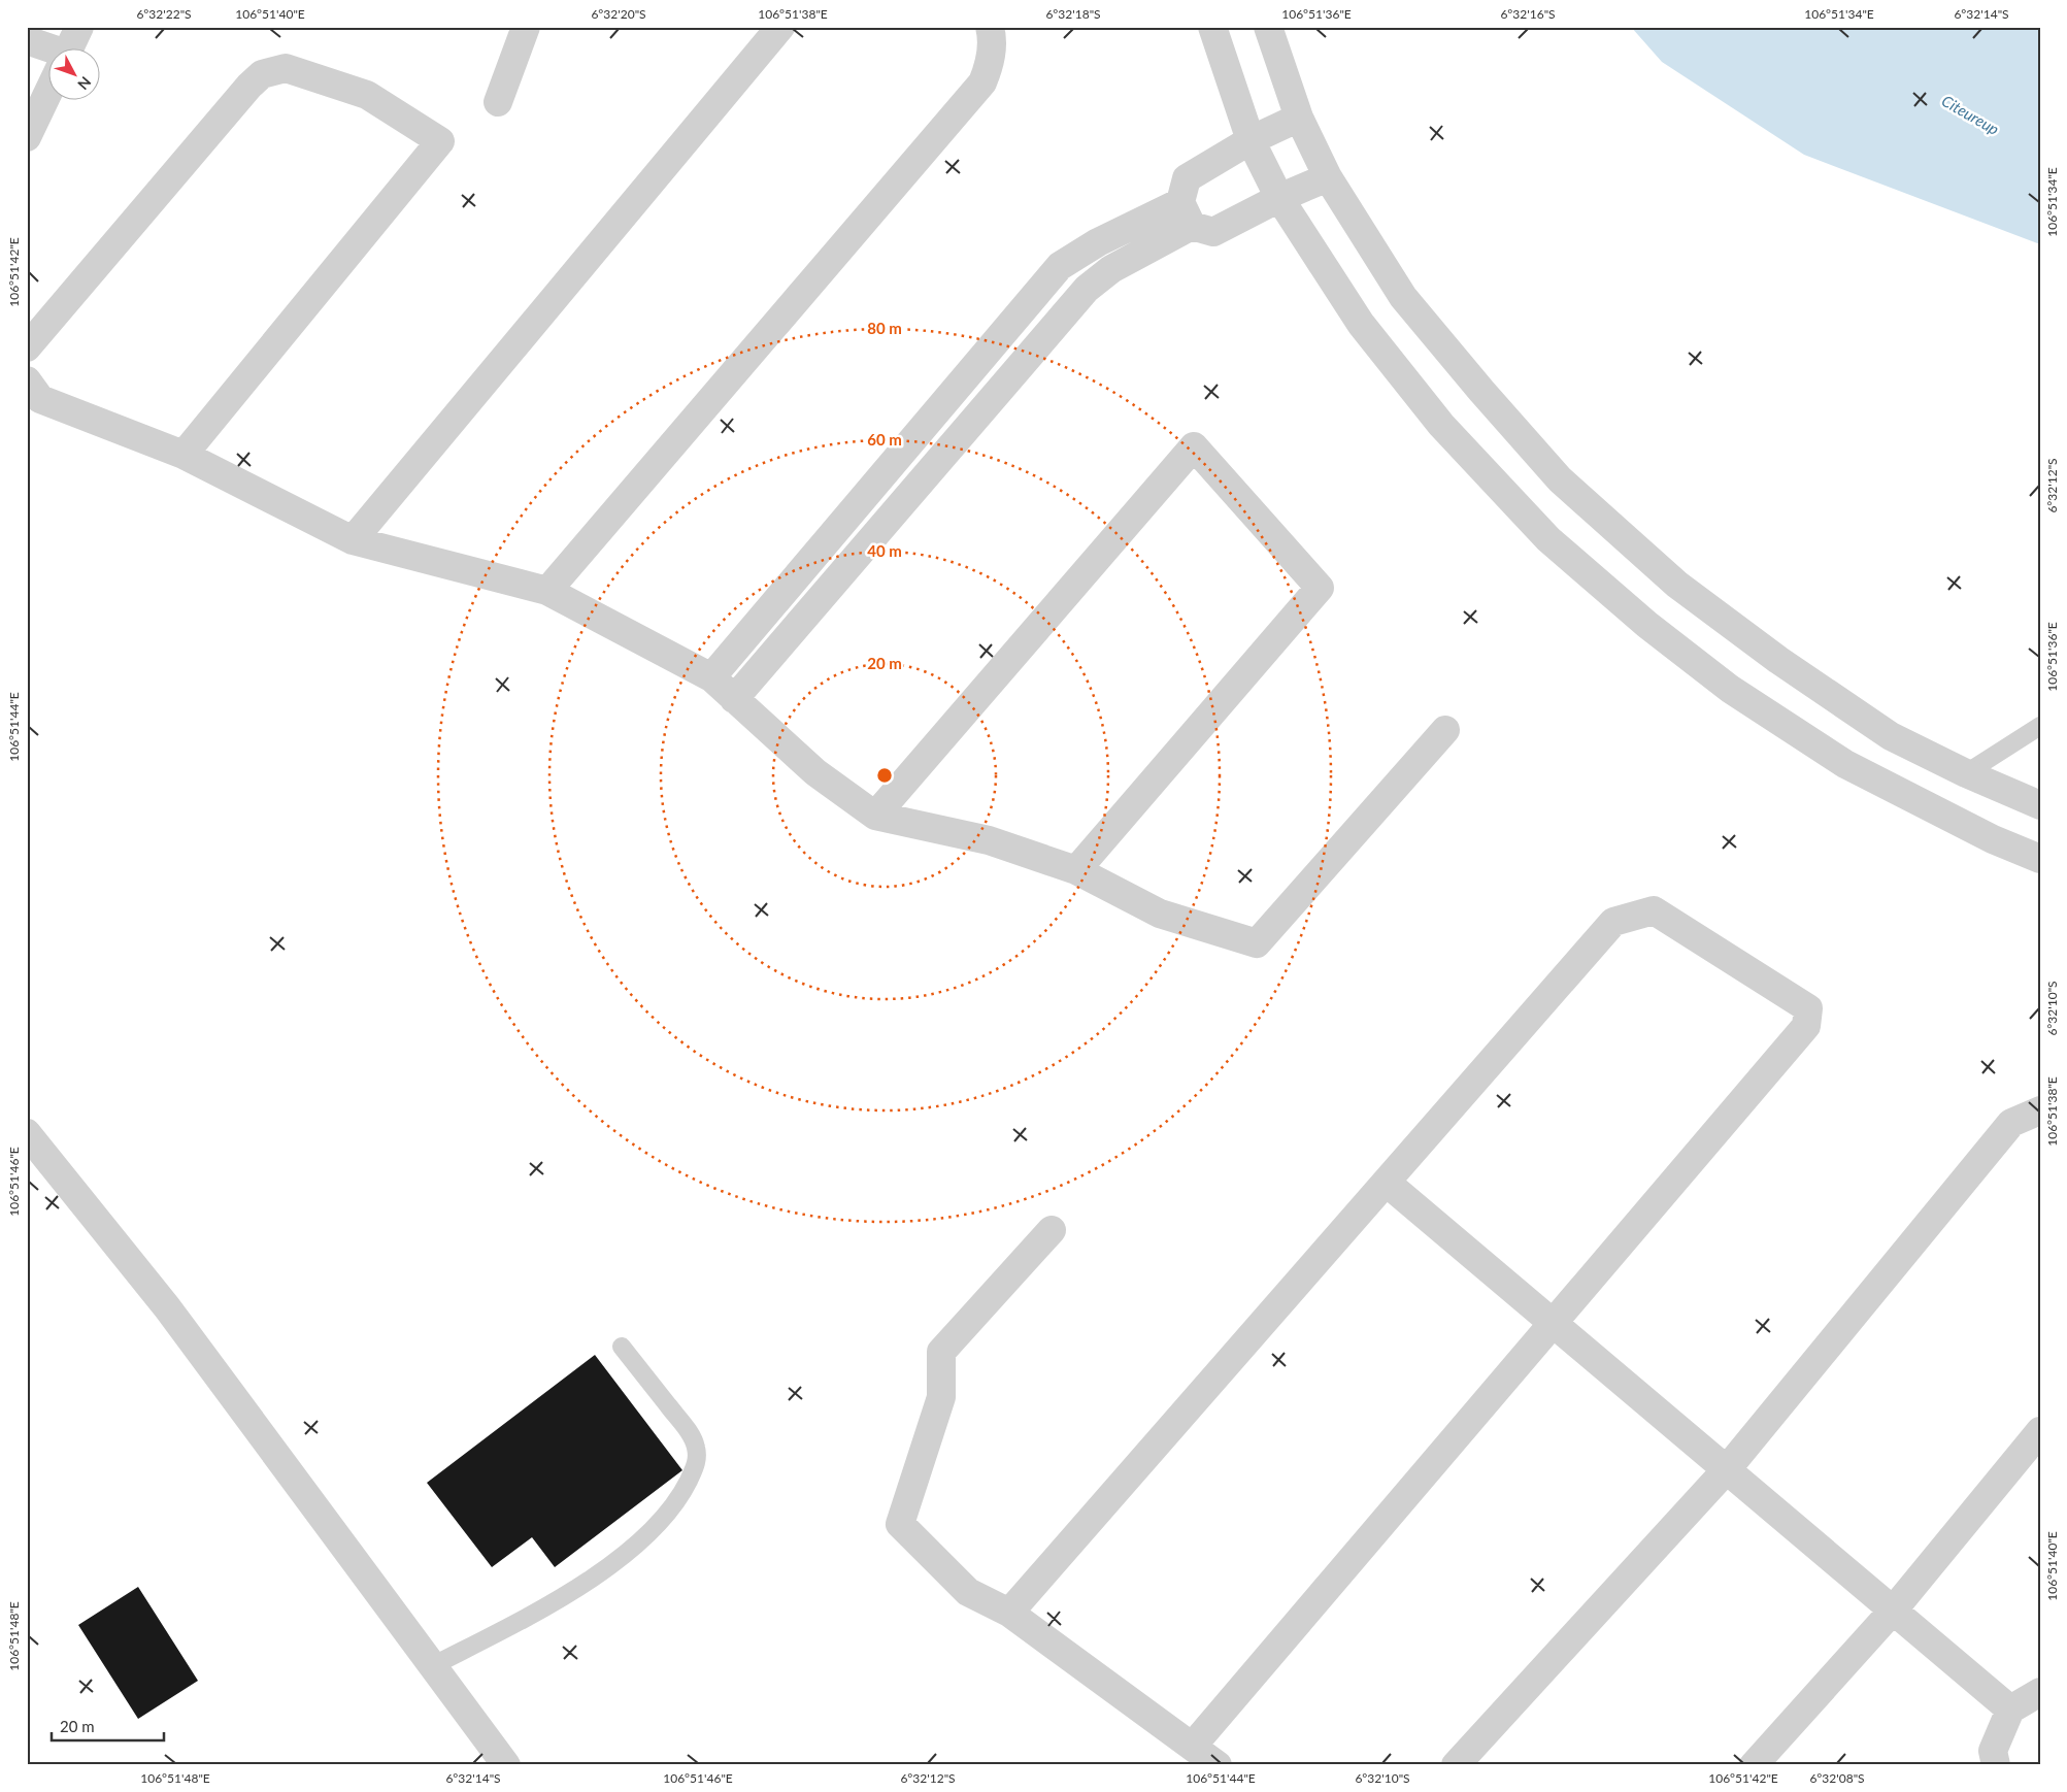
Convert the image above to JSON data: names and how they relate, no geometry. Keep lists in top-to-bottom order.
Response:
{
  "water": ["Citeureup"],
  "scale_bar": "20 m",
  "north": "bottom right",
  "coordinates": [
    "6°32'22\"S",
    "106°51'40\"E",
    "6°32'20\"S",
    "106°51'38\"E",
    "6°32'18\"S",
    "106°51'36\"E",
    "6°32'16\"S",
    "106°51'34\"E",
    "6°32'14\"S",
    "106°51'42\"E",
    "6°32'12\"S",
    "106°51'44\"E",
    "6°32'10\"S",
    "106°51'46\"E",
    "106°51'48\"E",
    "6°32'08\"S"
  ],
  "rings": [
    "80 m",
    "60 m",
    "40 m",
    "20 m"
  ]
}
